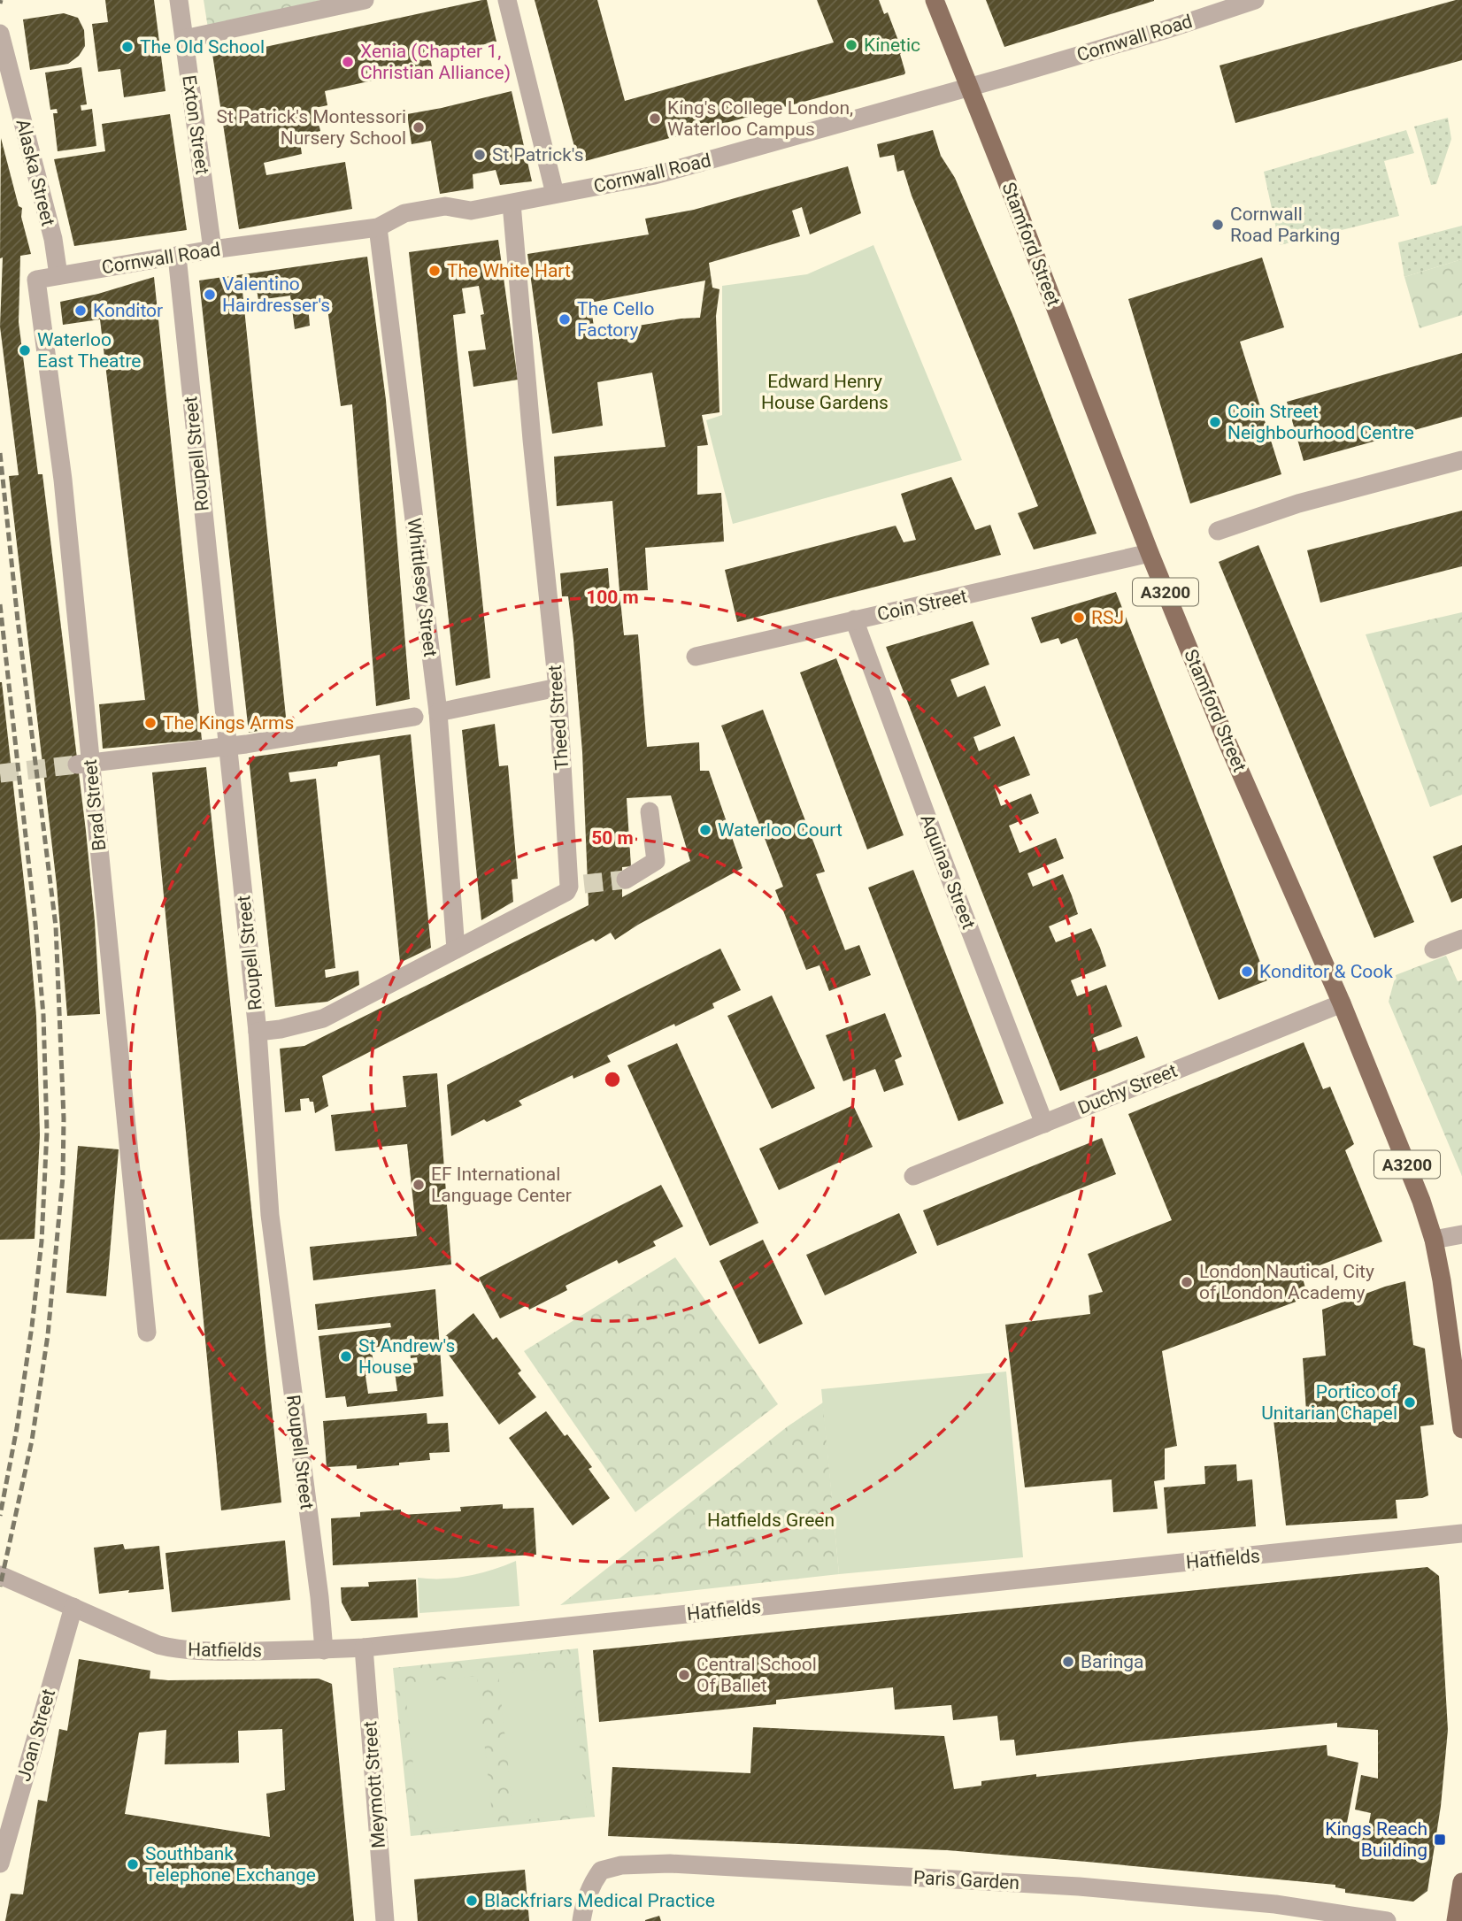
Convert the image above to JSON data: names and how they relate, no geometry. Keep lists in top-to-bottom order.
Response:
{
  "streets": {
    "main road": ["Stamford Street", "A3200"],
    "street": [
      "Cornwall Road",
      "Exton Street",
      "Alaska Street",
      "Roupell Street",
      "Whittlesey Street",
      "Coin Street",
      "Theed Street",
      "Brad Street",
      "Aquinas Street",
      "Duchy Street",
      "Hatfields",
      "Joan Street",
      "Meymott Street",
      "Paris Garden"
    ]
  },
  "crossings": [
    ["Cornwall Road", "Exton Street"],
    ["Cornwall Road", "Alaska Street"],
    ["Cornwall Road", "Stamford Street"],
    ["Cornwall Road", "Roupell Street"],
    ["Cornwall Road", "Whittlesey Street"],
    ["Cornwall Road", "Theed Street"],
    ["Cornwall Road", "Brad Street"],
    ["Stamford Street", "Coin Street"],
    ["Stamford Street", "Duchy Street"],
    ["Roupell Street", "Theed Street"],
    ["Roupell Street", "Hatfields"],
    ["Whittlesey Street", "Theed Street"],
    ["Coin Street", "Aquinas Street"],
    ["Aquinas Street", "Duchy Street"],
    ["Hatfields", "Joan Street"],
    ["Hatfields", "Meymott Street"]
  ],
  "parks": ["Edward Henry House Gardens", "Hatfields Green"],
  "places": {
    "other": [
      "Kinetic",
      "The Old School",
      "Xenia (Chapter 1, Christian Alliance)",
      "King's College London, Waterloo Campus",
      "St Patrick's Montessori Nursery School",
      "St Patrick's",
      "Cornwall Road Parking",
      "The White Hart",
      "Valentino Hairdresser's",
      "Konditor",
      "The Cello Factory",
      "Waterloo East Theatre",
      "Coin Street Neighbourhood Centre",
      "RSJ",
      "The Kings Arms",
      "Waterloo Court",
      "Konditor & Cook",
      "EF International Language Center",
      "London Nautical, City of London Academy",
      "St Andrew's House",
      "Portico of Unitarian Chapel",
      "Baringa",
      "Central School Of Ballet",
      "Southbank Telephone Exchange",
      "Blackfriars Medical Practice"
    ],
    "transit": ["Kings Reach Building"]
  },
  "rings": ["100 m", "50 m"]
}
